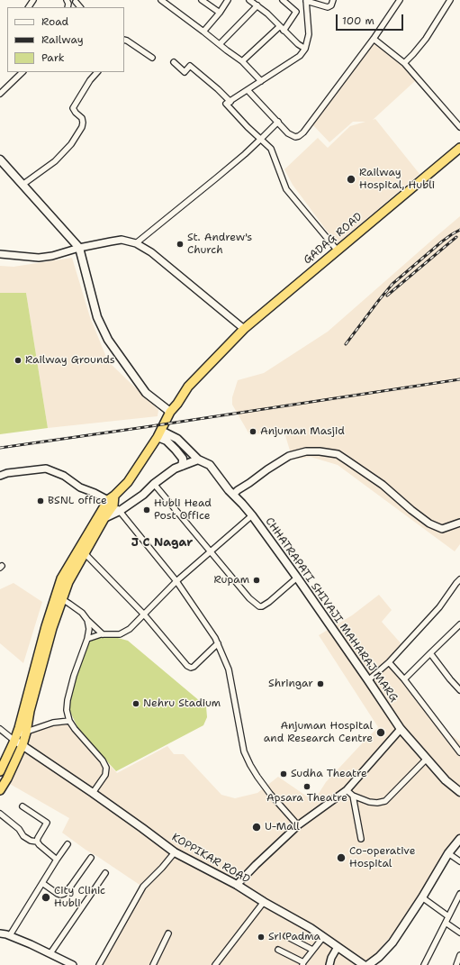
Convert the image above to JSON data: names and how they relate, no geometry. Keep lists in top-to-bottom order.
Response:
{
  "streets": {
    "highway": ["GADAG ROAD"],
    "main road": ["CHHATRAPATI SHIVAJI MAHARAJ MARG", "KOPPIKAR ROAD"]
  },
  "crossings": [
    ["GADAG ROAD", "CHHATRAPATI SHIVAJI MAHARAJ MARG"]
  ],
  "districts": ["J C Nagar"],
  "places": [
    "Railway Hospital, Hubli",
    "St. Andrew's Church",
    "Railway Grounds",
    "Anjuman Masjid",
    "BSNL office",
    "Hubli Head Post Office",
    "Rupam",
    "Shringar",
    "Nehru Stadium",
    "Anjuman Hospital and Research Centre",
    "Sudha Theatre",
    "Apsara Theatre",
    "U-Mall",
    "Co-operative Hospital",
    "City Clinic Hubli",
    "Sri Padma"
  ],
  "legend": ["Road", "Railway", "Park"],
  "scale_bar": "100 m"
}
